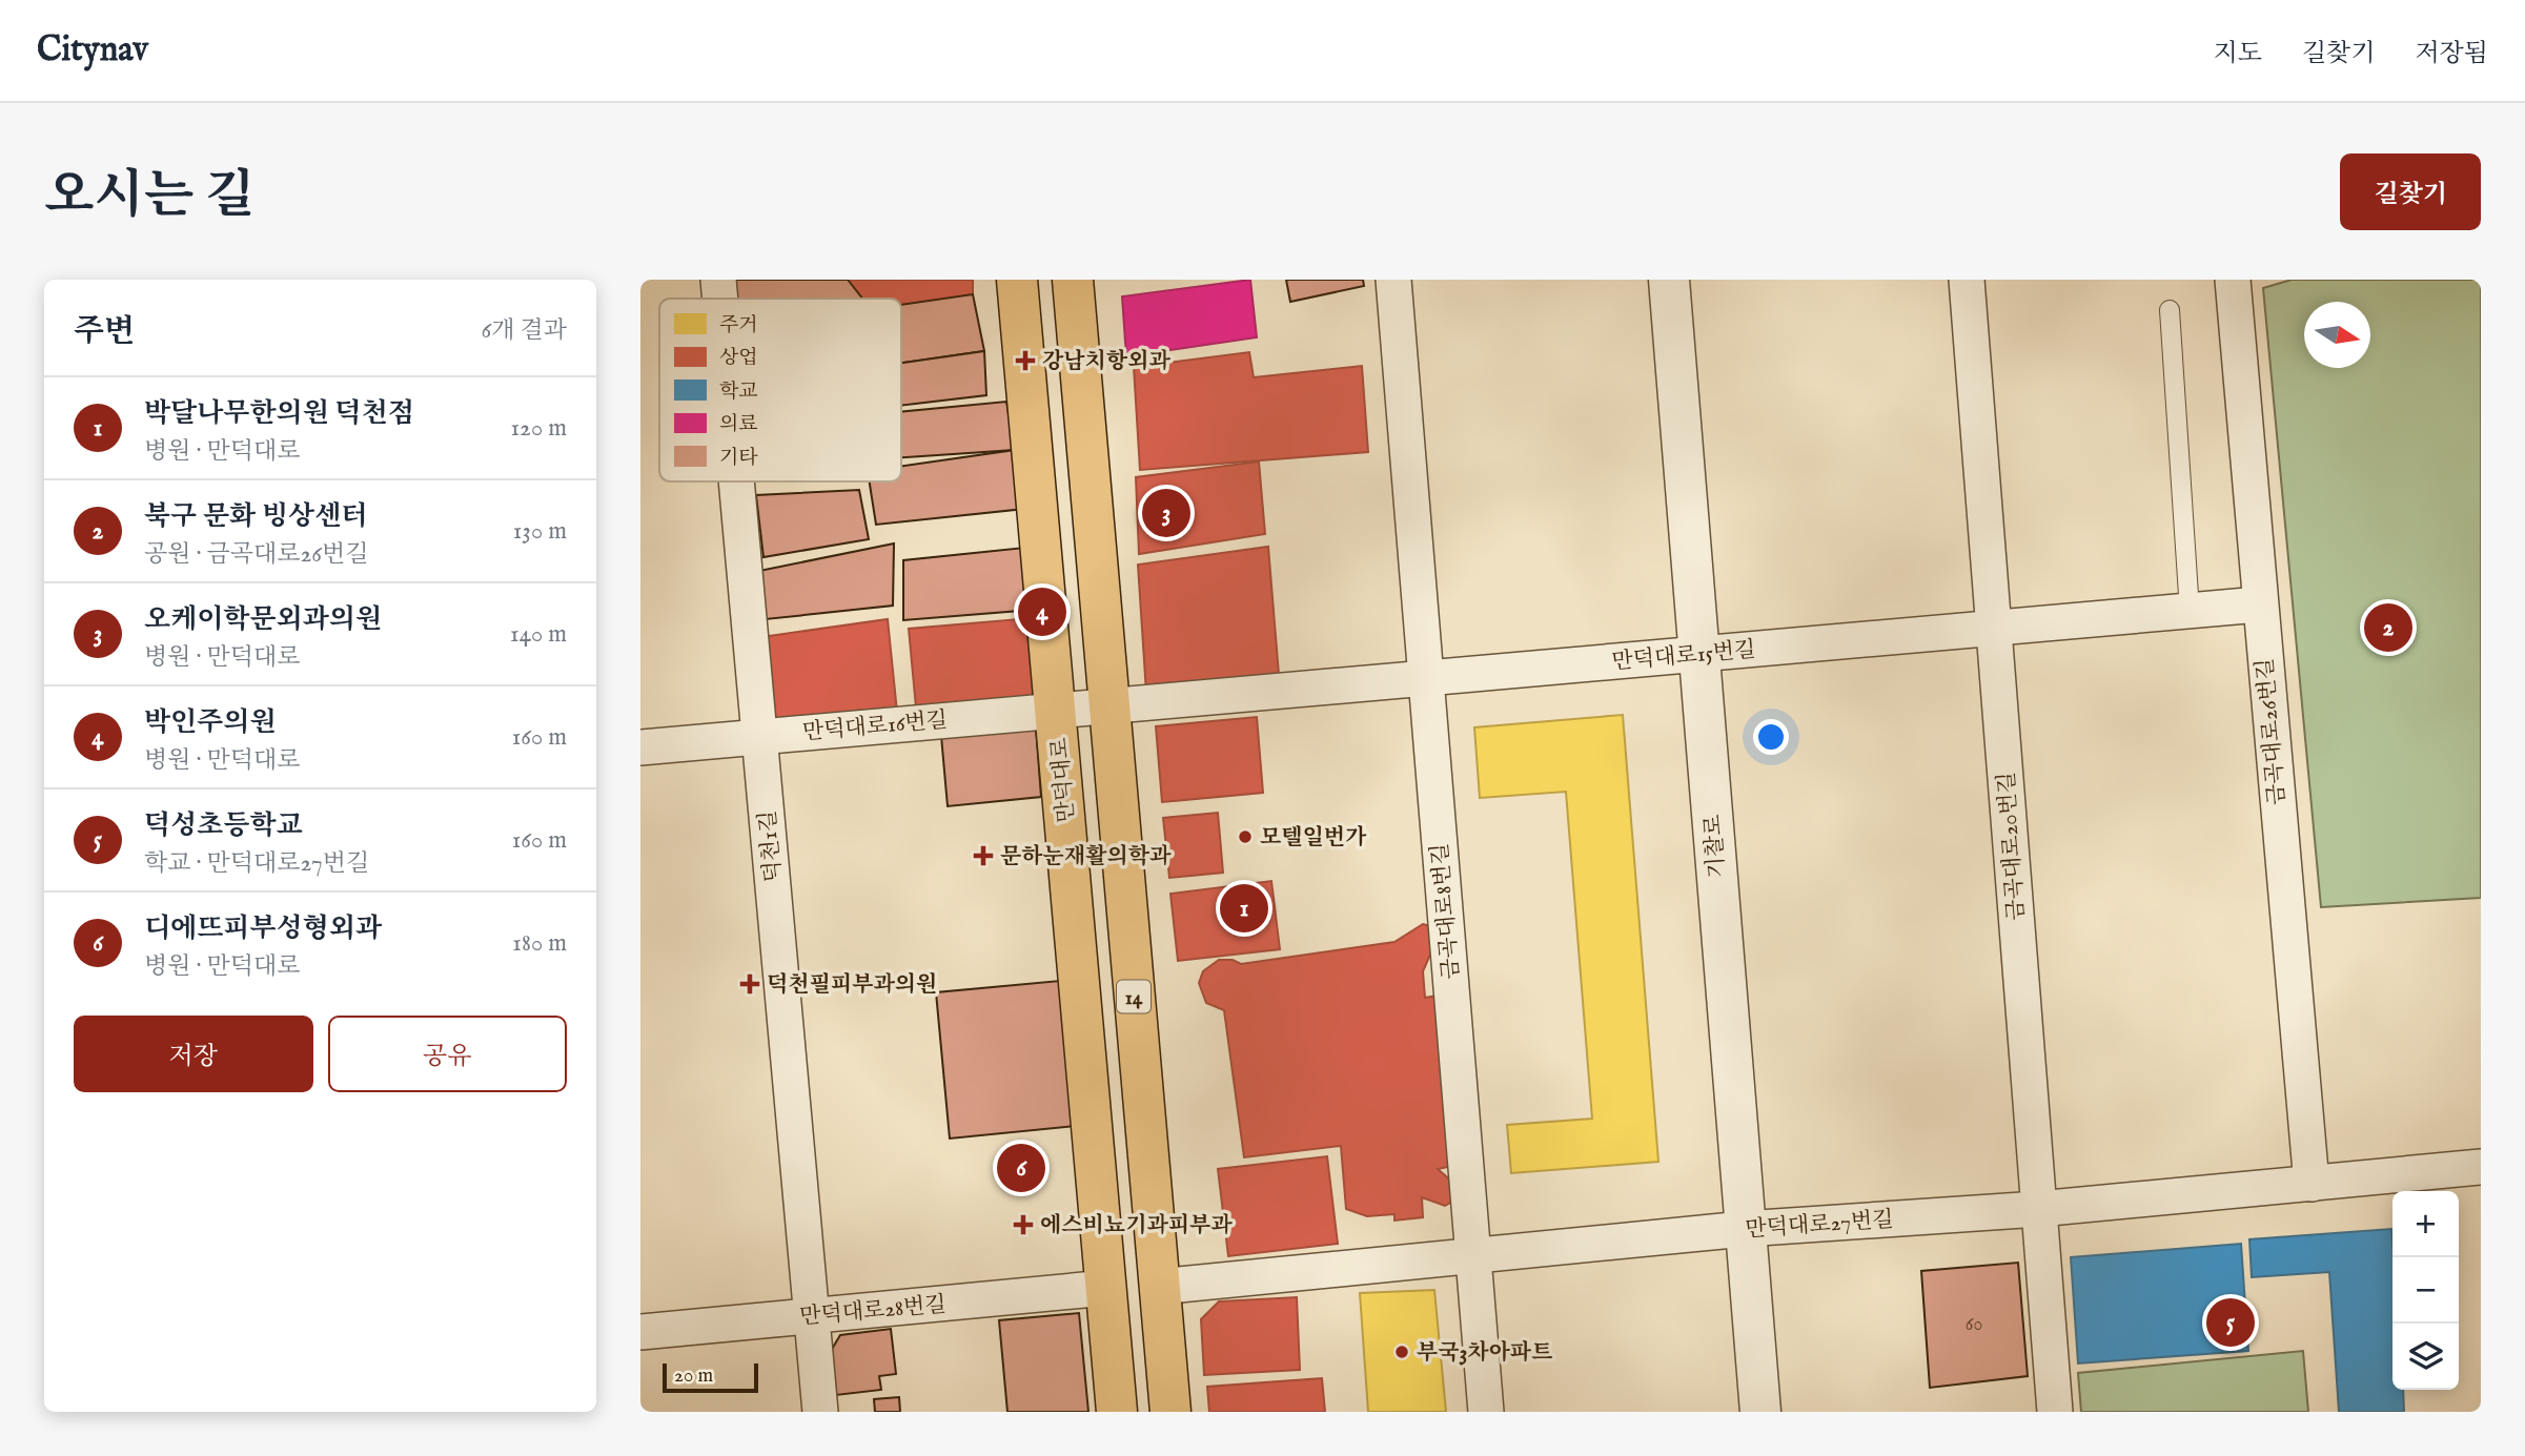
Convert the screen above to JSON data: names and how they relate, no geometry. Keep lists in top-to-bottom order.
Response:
{
  "streets": {
    "main road": ["만덕대로", "14"],
    "street": [
      "만덕대로15번길",
      "만덕대로16번길",
      "금곡대로26번길",
      "덕천1길",
      "기찰로",
      "금곡대로20번길",
      "금곡대로8번길",
      "만덕대로27번길",
      "만덕대로28번길"
    ]
  },
  "crossings": [
    ["만덕대로15번길", "만덕대로16번길"],
    ["만덕대로15번길", "금곡대로26번길"],
    ["만덕대로15번길", "기찰로"],
    ["만덕대로15번길", "금곡대로20번길"],
    ["만덕대로15번길", "금곡대로8번길"],
    ["만덕대로15번길", "14"],
    ["만덕대로16번길", "만덕대로"],
    ["만덕대로16번길", "덕천1길"],
    ["만덕대로16번길", "14"],
    ["금곡대로26번길", "만덕대로27번길"],
    ["만덕대로", "만덕대로28번길"],
    ["덕천1길", "만덕대로28번길"],
    ["기찰로", "만덕대로27번길"],
    ["금곡대로20번길", "만덕대로27번길"],
    ["금곡대로8번길", "만덕대로27번길"],
    ["14", "만덕대로27번길"]
  ],
  "places": {
    "health": [
      "강남치항외과",
      "문하눈재활의학과",
      "덕천필피부과의원",
      "에스비뇨기과피부과"
    ],
    "other": ["모텔일번가", "부국3차아파트"]
  },
  "house_numbers": ["60"],
  "legend": [
    "주거",
    "상업",
    "학교",
    "의료",
    "기타"
  ],
  "scale_bar": "20 m",
  "north": "right",
  "page": {
    "header": "Citynav",
    "nav": ["지도", "길찾기", "저장됨"],
    "title": "오시는 길",
    "buttons": [
      "길찾기",
      ["저장", "공유"]
    ],
    "heading": ["주변", "6개 결과"],
    "list": [
      {
        "mark": "1",
        "name": "박달나무한의원 덕천점",
        "note": "병원 · 만덕대로",
        "value": "120 m"
      },
      {
        "mark": "2",
        "name": "북구 문화 빙상센터",
        "note": "공원 · 금곡대로26번길",
        "value": "130 m"
      },
      {
        "mark": "3",
        "name": "오케이학문외과의원",
        "note": "병원 · 만덕대로",
        "value": "140 m"
      },
      {
        "mark": "4",
        "name": "박인주의원",
        "note": "병원 · 만덕대로",
        "value": "160 m"
      },
      {
        "mark": "5",
        "name": "덕성초등학교",
        "note": "학교 · 만덕대로27번길",
        "value": "160 m"
      },
      {
        "mark": "6",
        "name": "디에뜨피부성형외과",
        "note": "병원 · 만덕대로",
        "value": "180 m"
      }
    ],
    "pins": [
      "3",
      "4",
      "2",
      "1",
      "6",
      "5"
    ],
    "map_buttons": ["+", "−"],
    "scale": "20 m"
  }
}
